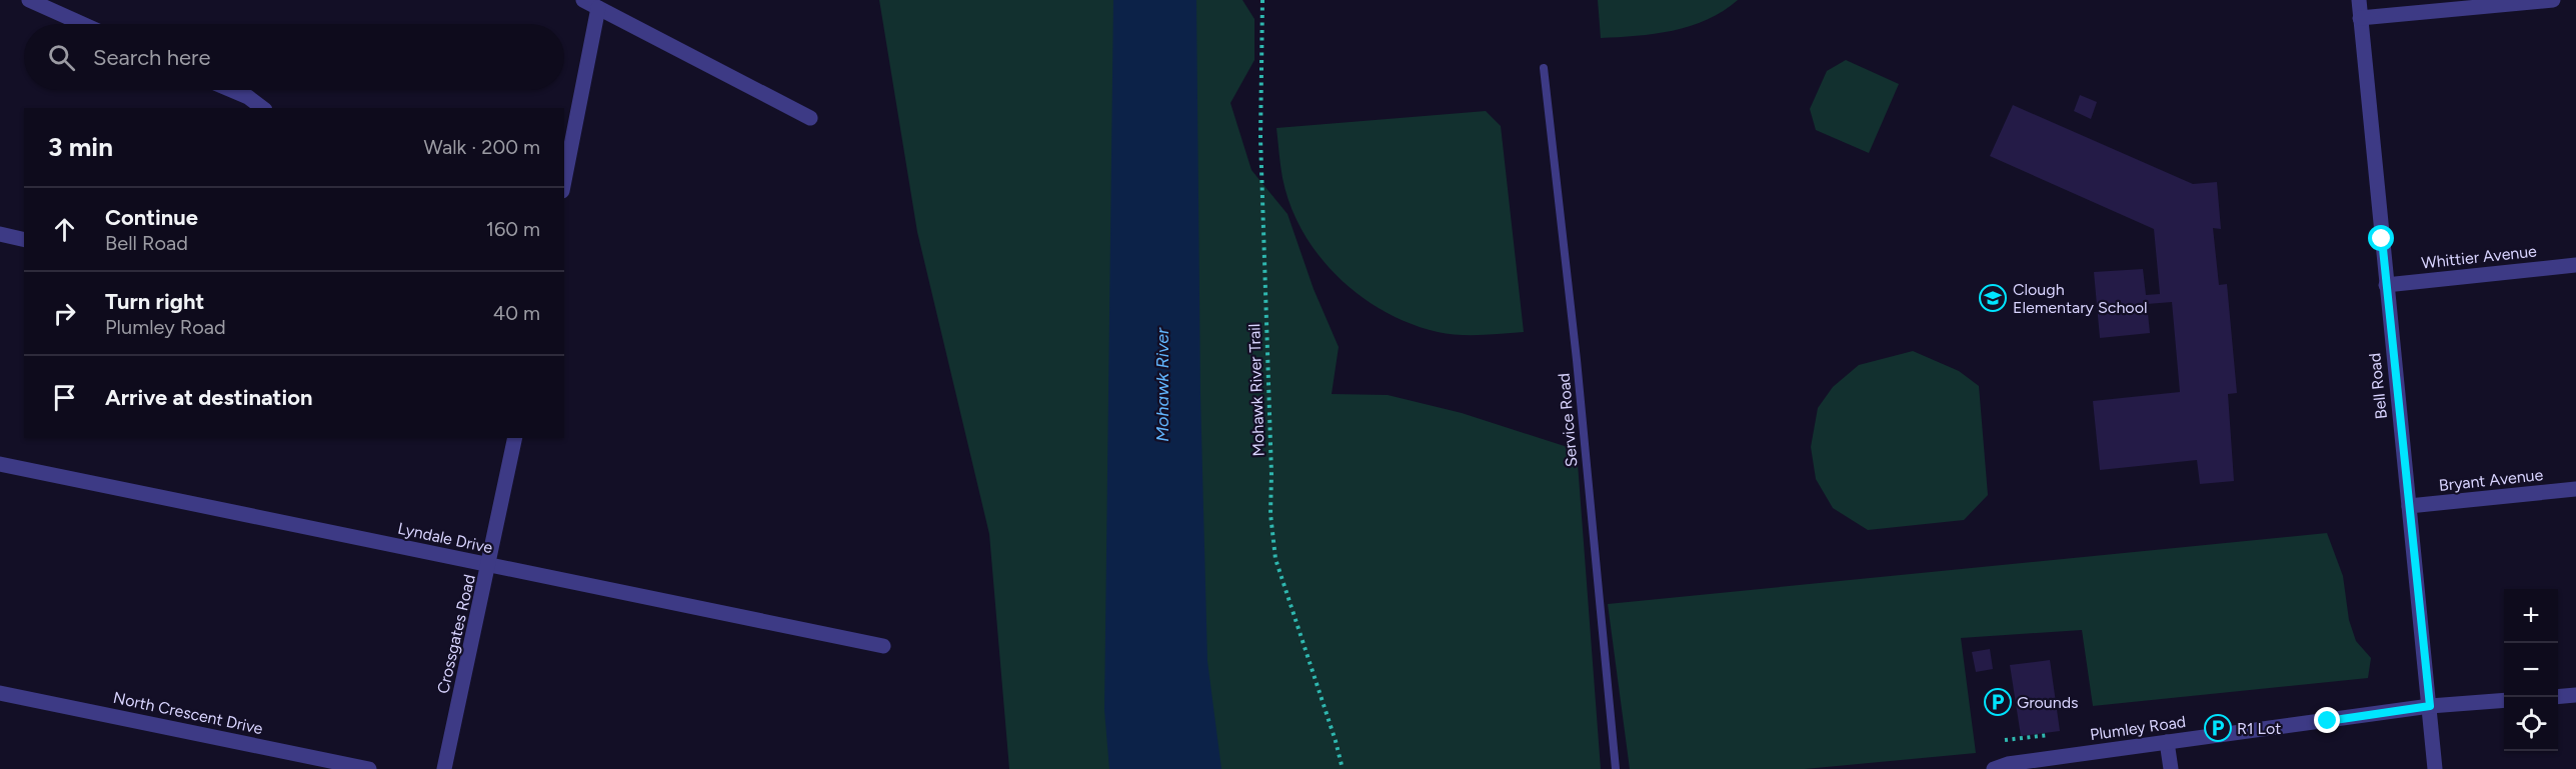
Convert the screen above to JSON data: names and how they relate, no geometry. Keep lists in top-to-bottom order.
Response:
{
  "streets": {
    "street": [
      "Whittier Avenue",
      "Bell Road",
      "Bryant Avenue",
      "Lyndale Drive",
      "Crossgates Road",
      "North Crescent Drive",
      "Plumley Road"
    ],
    "lane": ["Service Road"],
    "path": ["Mohawk River Trail"]
  },
  "crossings": [
    ["Whittier Avenue", "Bell Road"],
    ["Bell Road", "Bryant Avenue"],
    ["Bell Road", "Plumley Road"],
    ["Lyndale Drive", "Crossgates Road"]
  ],
  "water": ["Mohawk River"],
  "places": {
    "school or university": ["Clough Elementary School"],
    "parking": ["Grounds", "R1 Lot"]
  },
  "page": {
    "search": "Search here",
    "heading": ["3 min", "Walk · 200 m"],
    "list": [
      ["Continue", "Bell Road", "160 m"],
      ["Turn right", "Plumley Road", "40 m"],
      "Arrive at destination"
    ],
    "map_buttons": ["+", "−"]
  }
}
